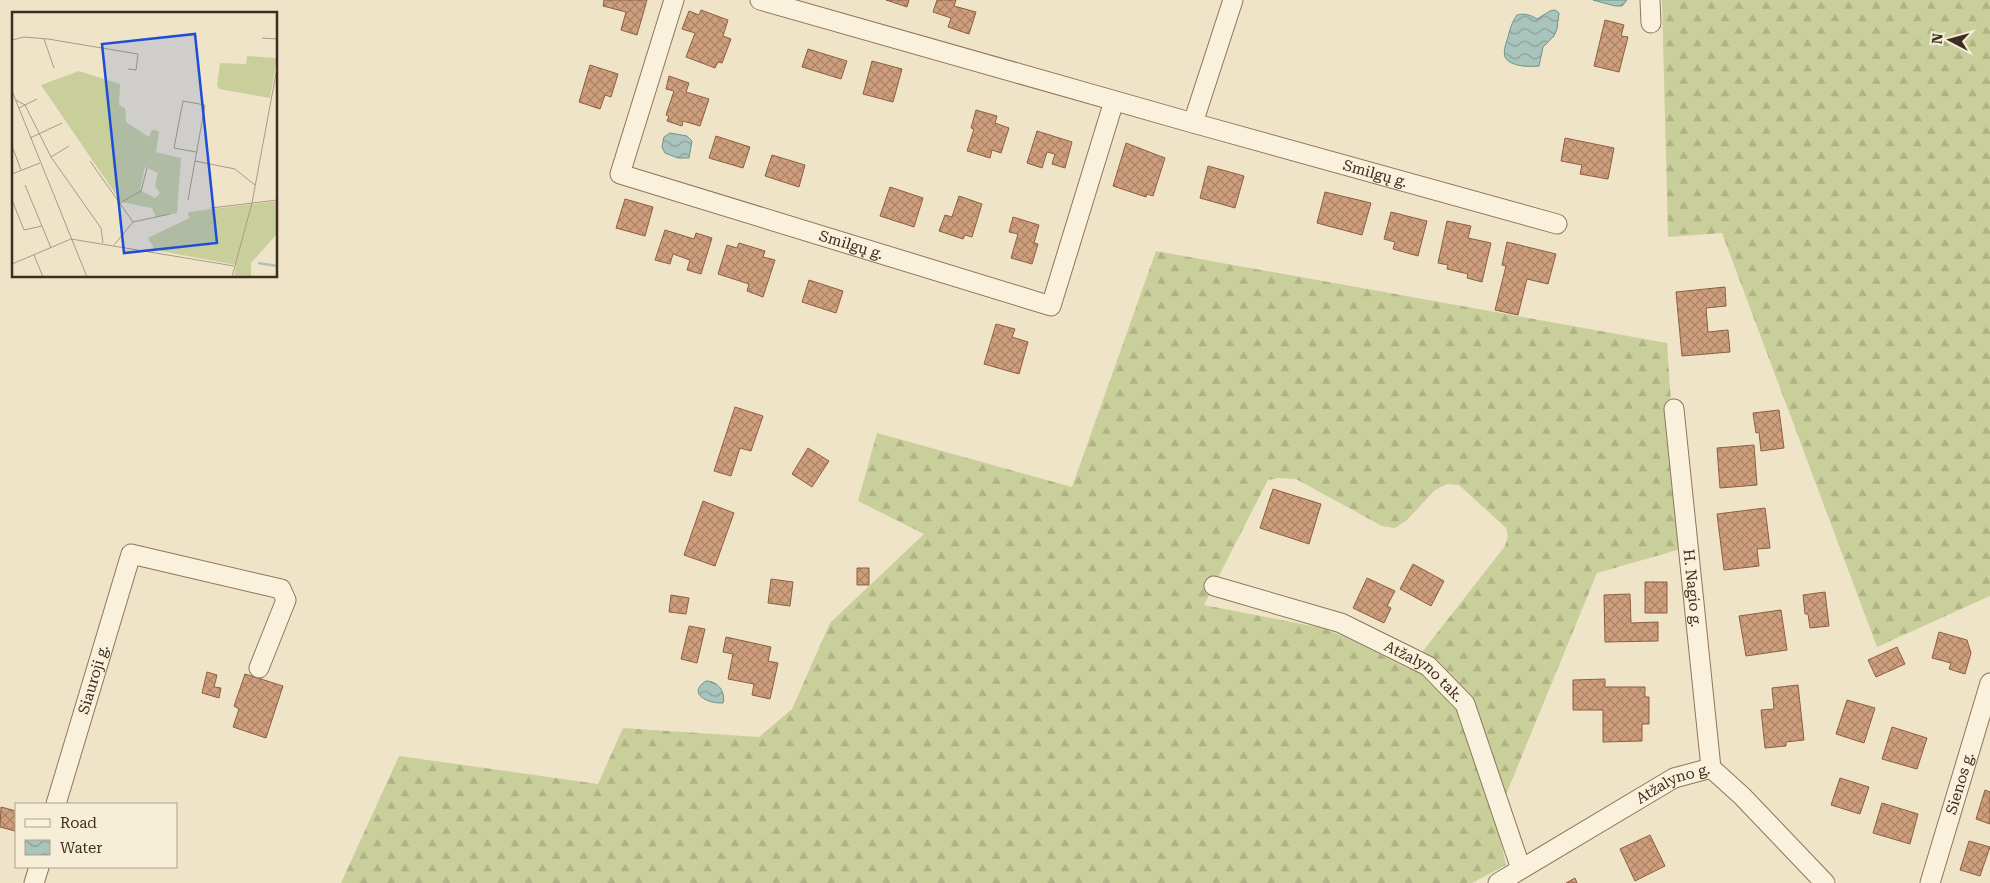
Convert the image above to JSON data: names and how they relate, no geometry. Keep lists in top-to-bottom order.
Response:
{
  "streets": {
    "street": [
      "Smilgų g.",
      "H. Nagio g.",
      "Atžalyno tak.",
      "Siauroji g.",
      "Sienos g.",
      "Atžalyno g."
    ]
  },
  "crossings": [
    ["H. Nagio g.", "Atžalyno g."],
    ["Atžalyno tak.", "Atžalyno g."]
  ],
  "legend": ["Road", "Water"],
  "north": "left"
}
